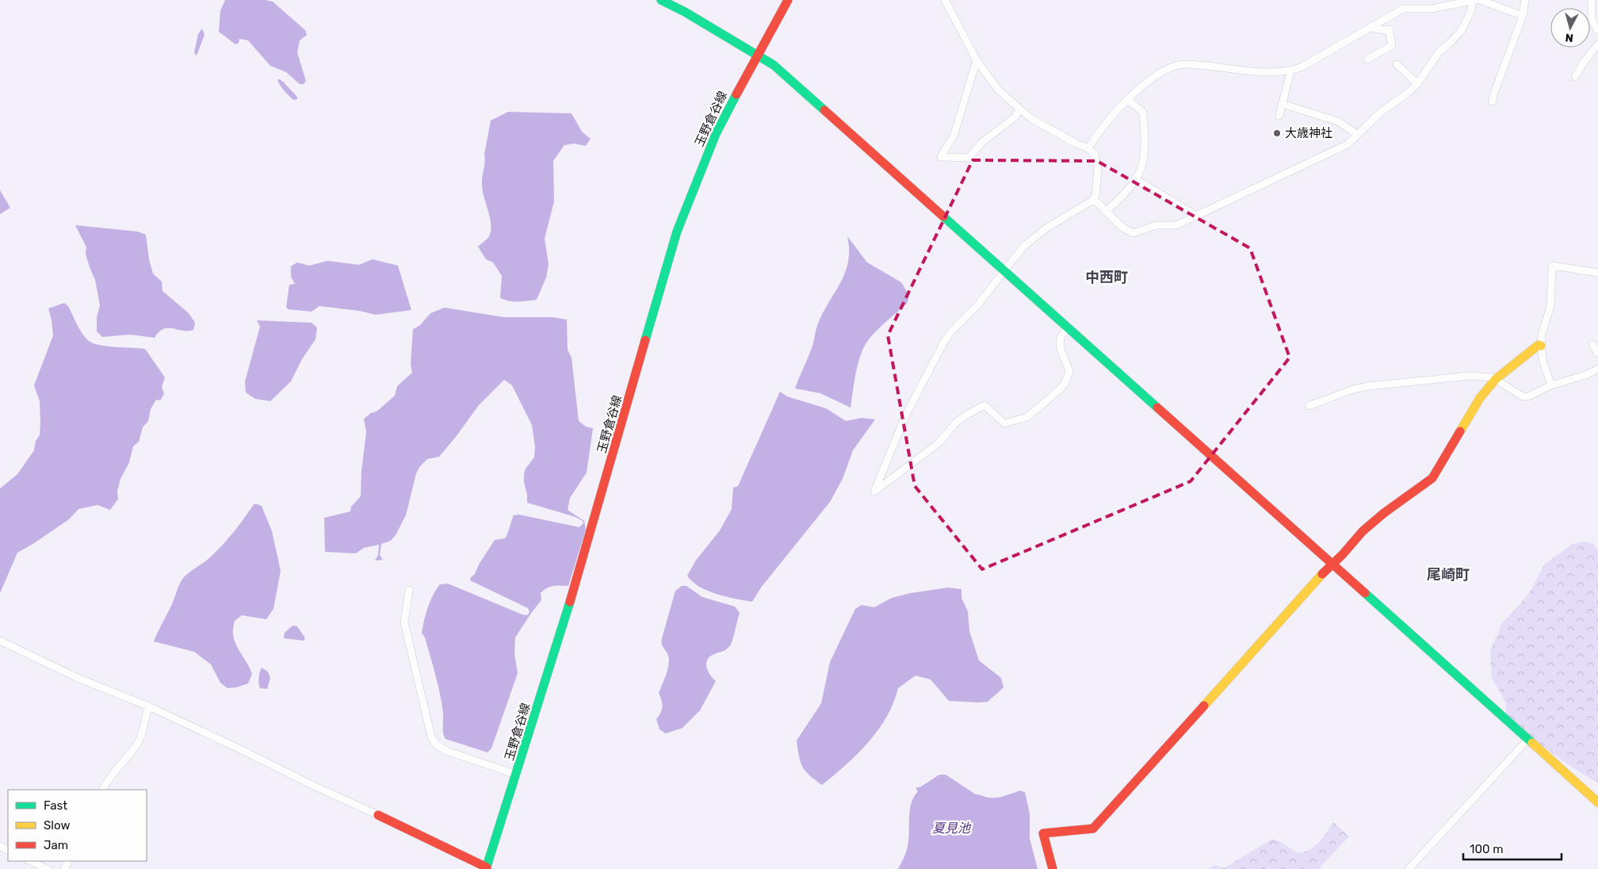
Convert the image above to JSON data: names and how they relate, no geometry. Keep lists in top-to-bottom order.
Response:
{
  "streets": {
    "street": ["玉野倉谷線"]
  },
  "districts": ["中西町", "尾崎町"],
  "water": ["夏見池"],
  "places": ["大歳神社"],
  "legend": ["Fast", "Slow", "Jam"],
  "scale_bar": "100 m",
  "north": "bottom"
}
